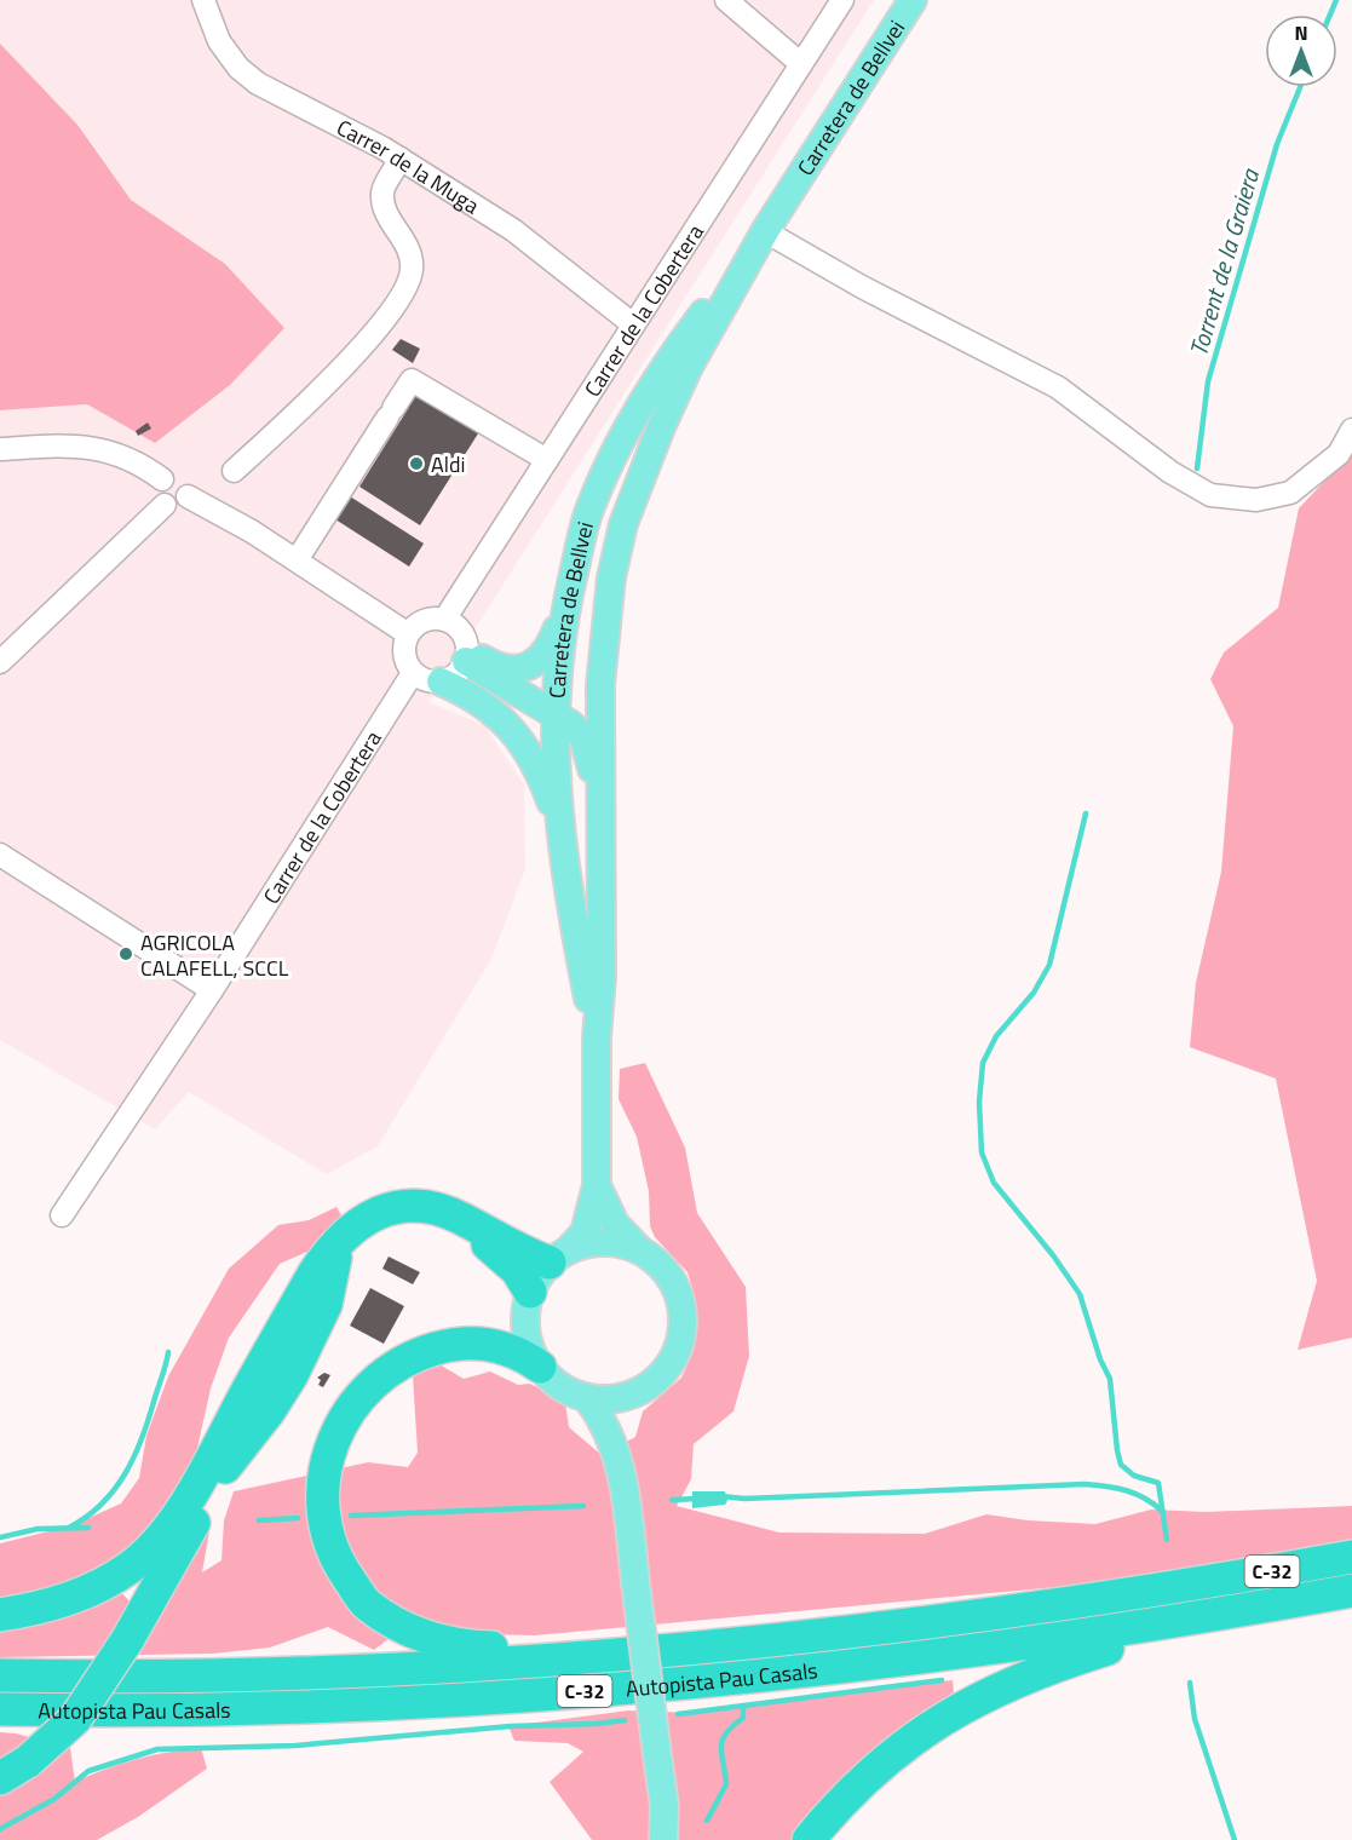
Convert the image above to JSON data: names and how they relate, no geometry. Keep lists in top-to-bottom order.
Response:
{
  "streets": {
    "highway": ["C-32", "Autopista Pau Casals"],
    "main road": ["Carretera de Bellvei"],
    "street": ["Carrer de la Muga", "Carrer de la Cobertera"]
  },
  "crossings": [
    ["Carrer de la Muga", "Carrer de la Cobertera"]
  ],
  "water": ["Torrent de la Graiera"],
  "places": ["Aldi", "AGRICOLA CALAFELL, SCCL"],
  "north": "top"
}
